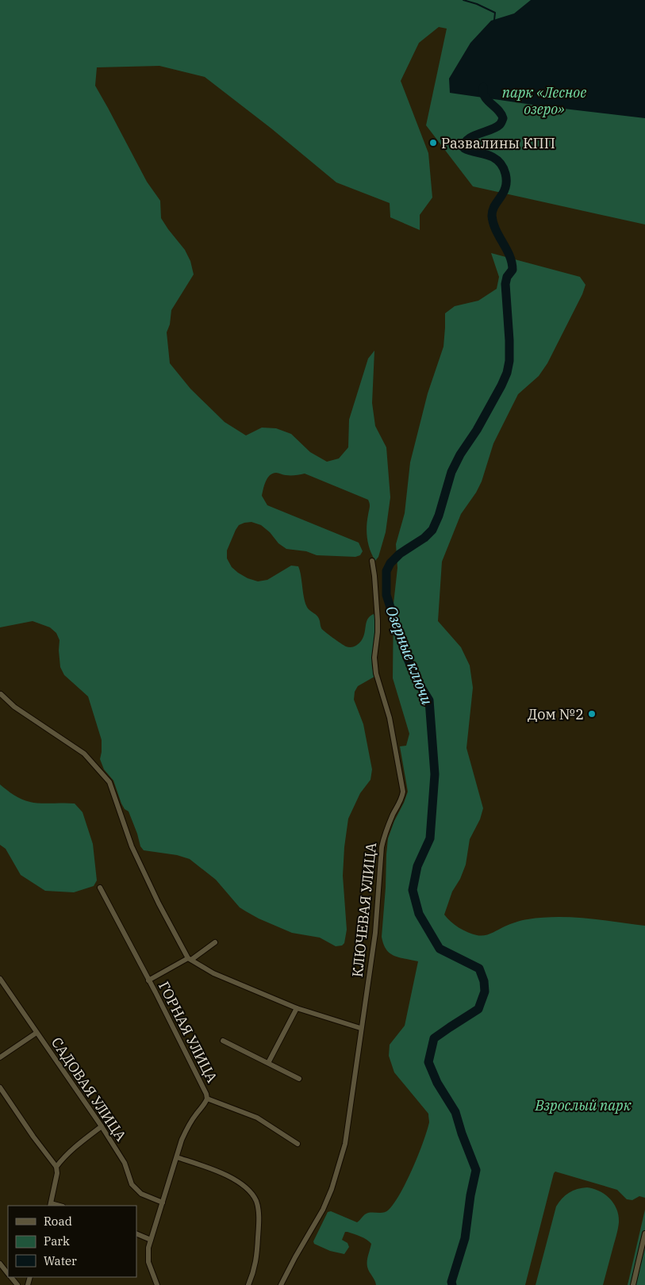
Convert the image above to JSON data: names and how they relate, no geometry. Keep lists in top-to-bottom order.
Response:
{
  "streets": {
    "street": ["КЛЮЧЕВАЯ УЛИЦА", "ГОРНАЯ УЛИЦА", "САДОВАЯ УЛИЦА"]
  },
  "water": ["Озерные ключи"],
  "parks": ["парк «Лесное озеро»", "Взрослый парк"],
  "places": ["Развалины КПП", "Дом №2"],
  "legend": ["Road", "Park", "Water"]
}
